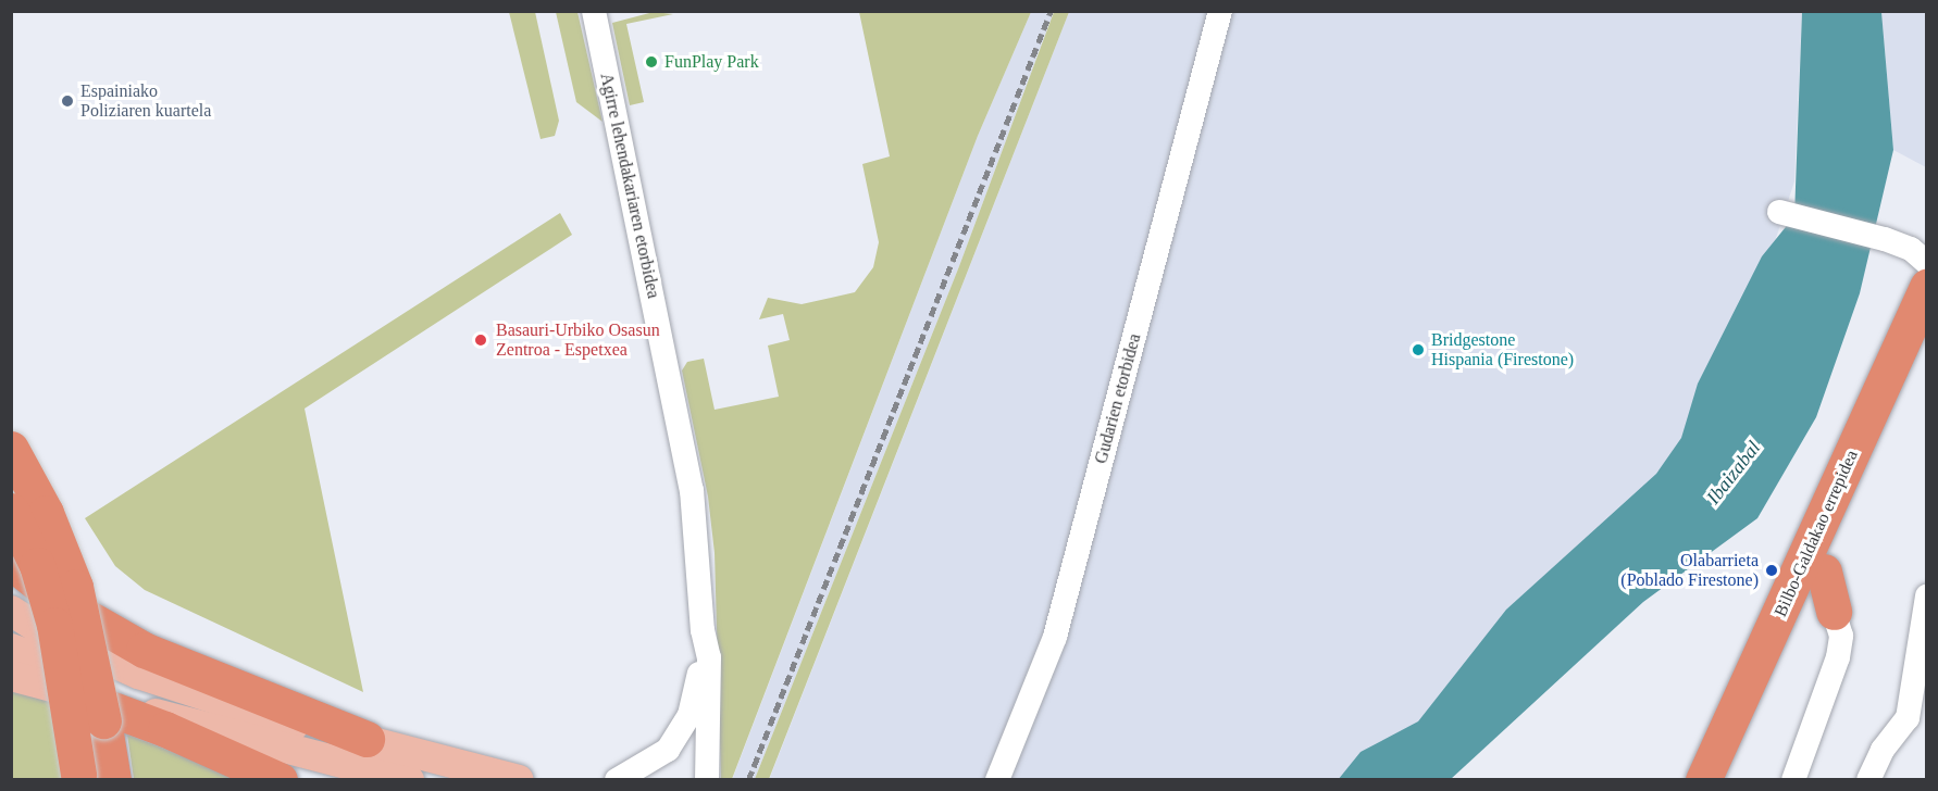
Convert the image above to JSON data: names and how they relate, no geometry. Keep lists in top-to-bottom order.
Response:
{
  "streets": {
    "highway": ["Bilbo-Galdakao errepidea"],
    "street": ["Agirre lehendakariaren etorbidea", "Gudarien etorbidea"]
  },
  "water": ["Ibaizabal"],
  "places": [
    "FunPlay Park",
    "Espainiako Poliziaren kuartela",
    "Basauri-Urbiko Osasun Zentroa - Espetxea",
    "Bridgestone Hispania (Firestone)",
    "Olabarrieta (Poblado Firestone)"
  ]
}
